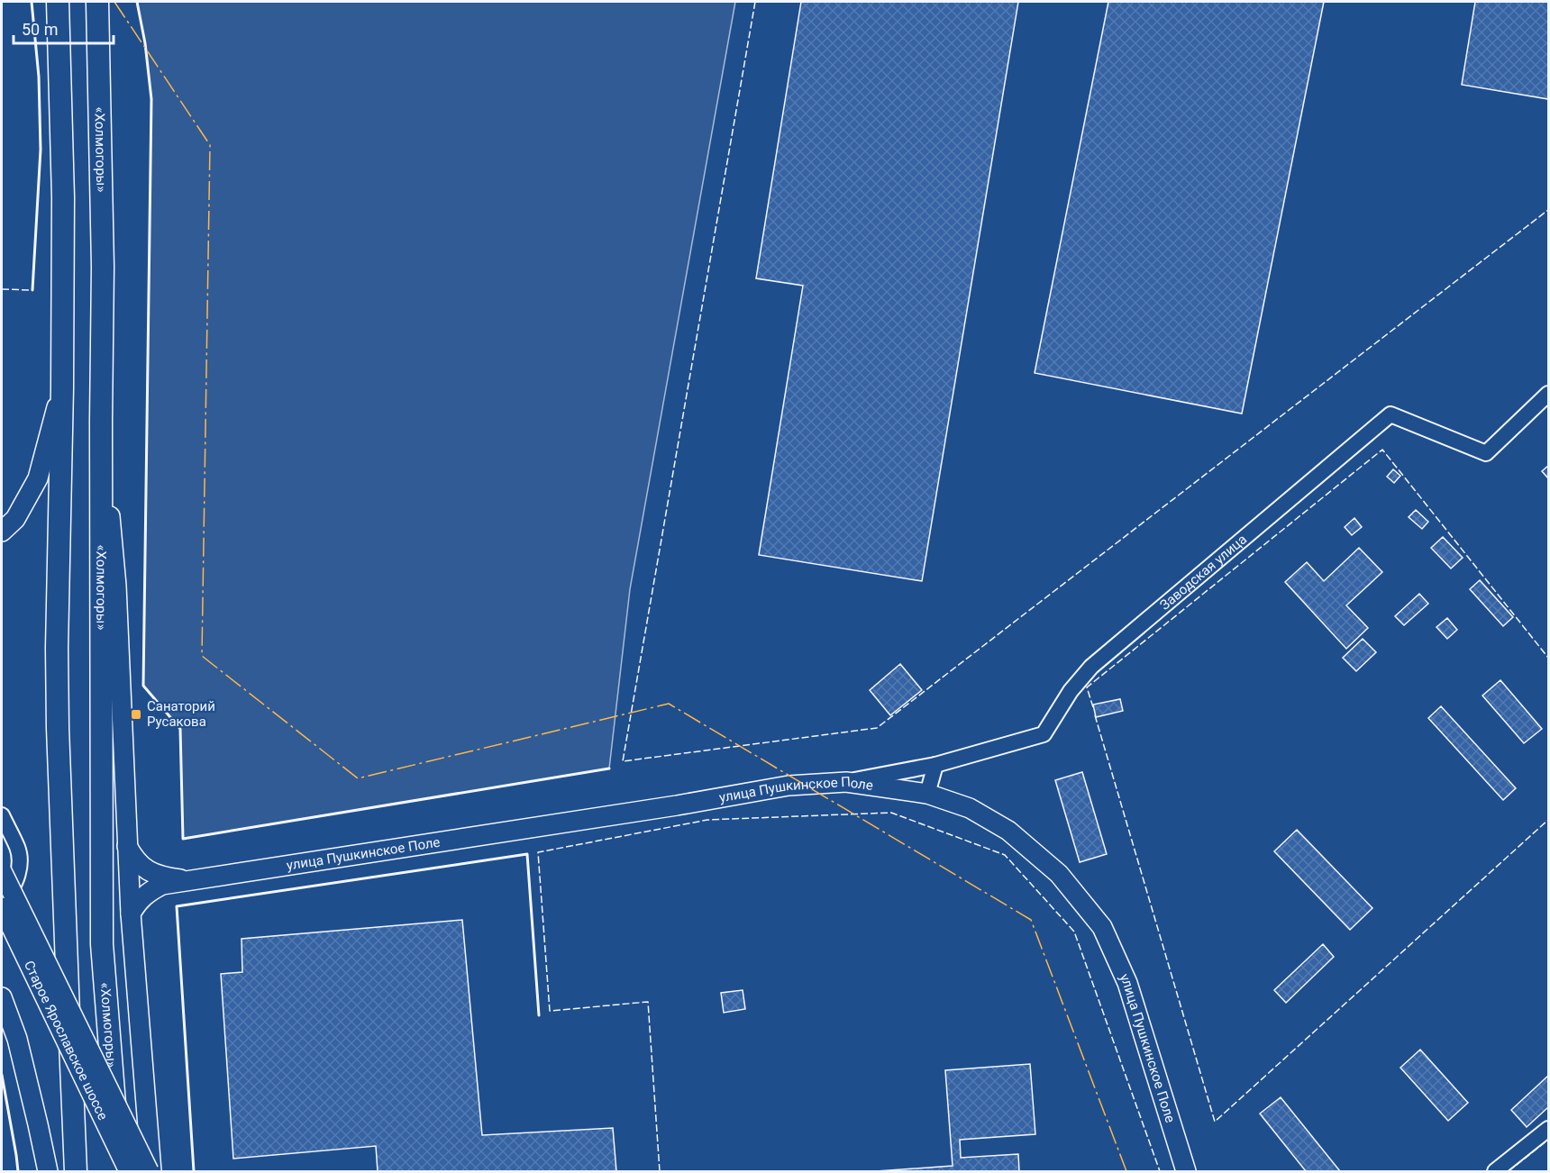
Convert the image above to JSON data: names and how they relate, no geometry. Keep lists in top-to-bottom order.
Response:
{
  "streets": {
    "highway": ["«Холмогоры»"],
    "main road": ["улица Пушкинское Поле", "Старое Ярославское шоссе"],
    "street": ["Заводская улица"]
  },
  "crossings": [
    ["Заводская улица", "улица Пушкинское Поле"]
  ],
  "places": {
    "transit": ["Санаторий Русакова"]
  },
  "scale_bar": "50 m"
}
